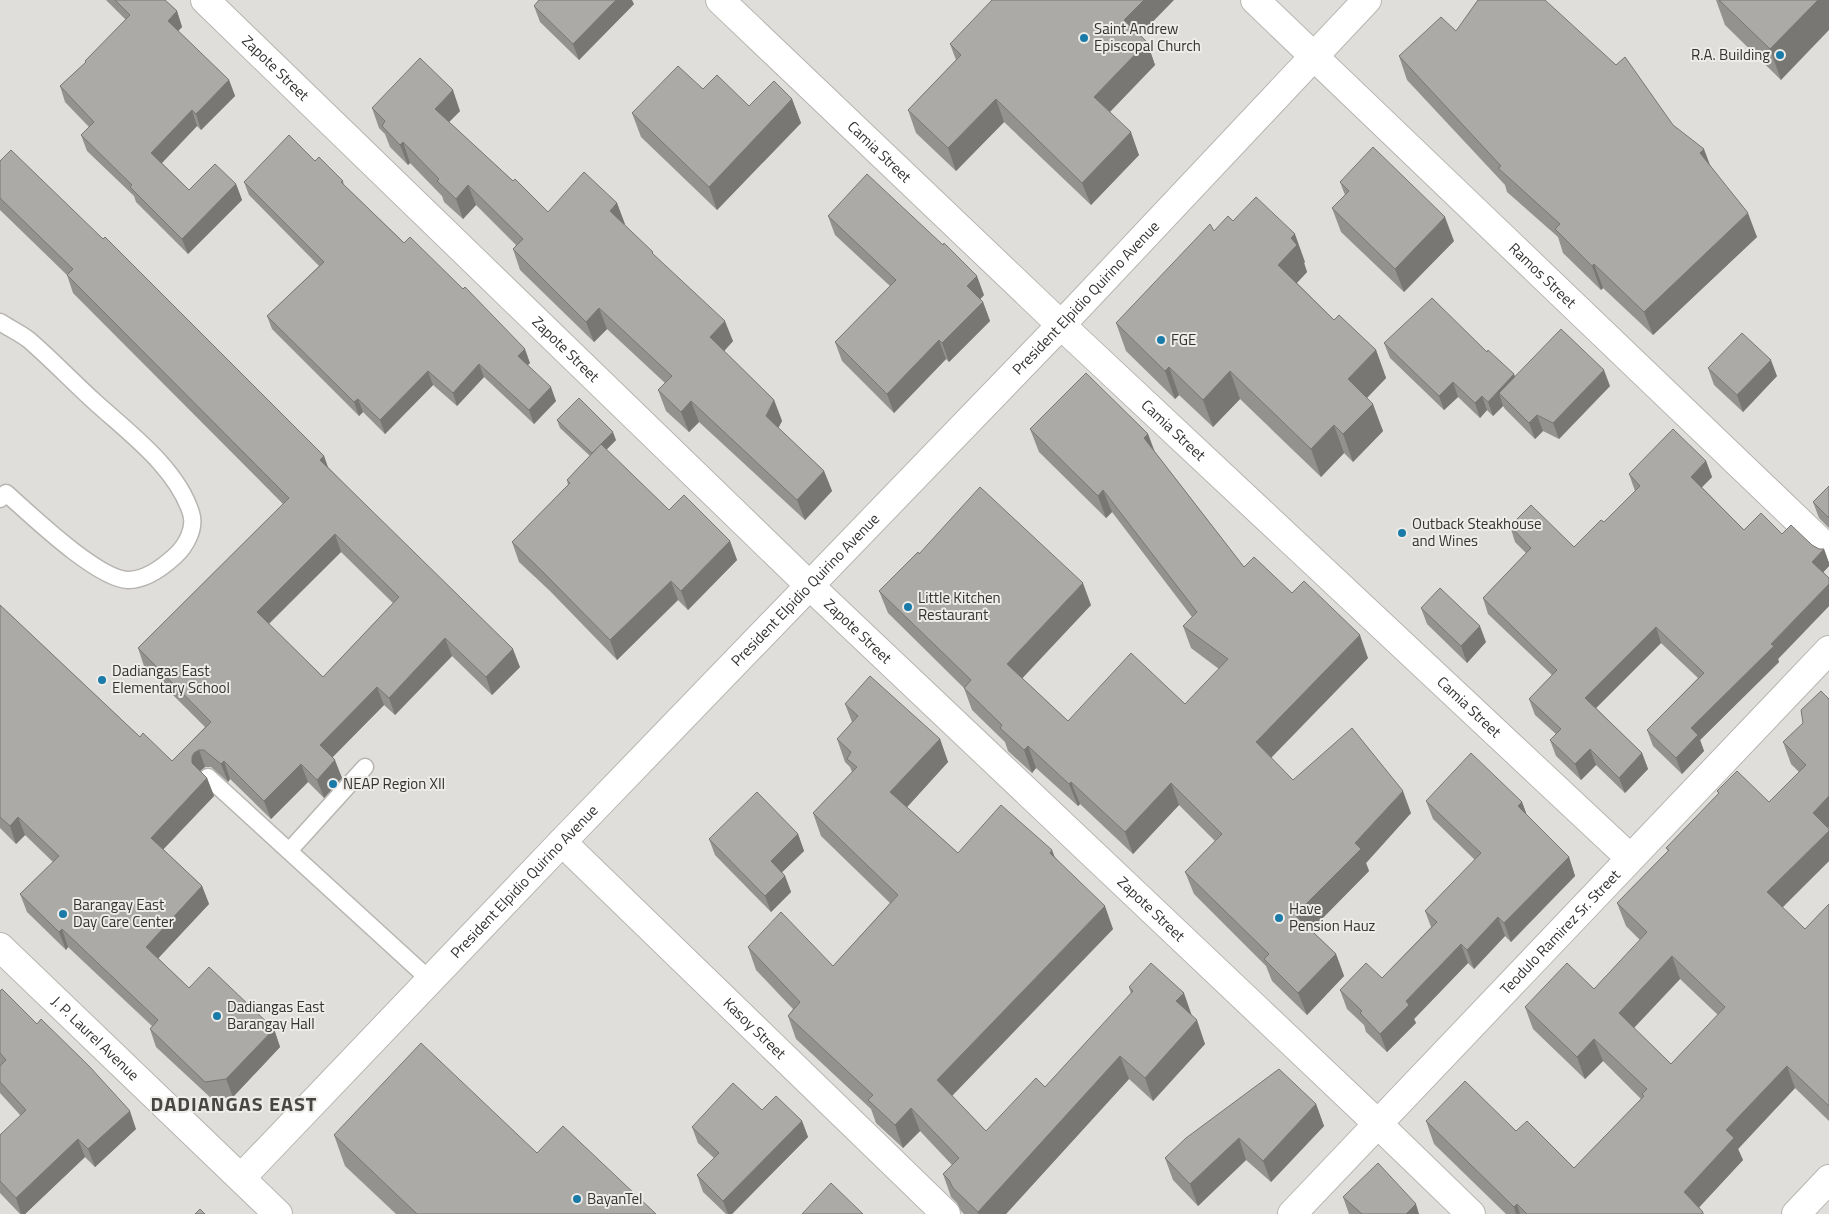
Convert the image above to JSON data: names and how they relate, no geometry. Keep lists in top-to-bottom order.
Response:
{
  "streets": {
    "street": [
      "Zapote Street",
      "Camia Street",
      "Ramos Street",
      "President Elpidio Quirino Avenue",
      "Teodulo Ramirez Sr. Street",
      "Kasoy Street",
      "J. P. Laurel Avenue"
    ]
  },
  "crossings": [
    ["Zapote Street", "President Elpidio Quirino Avenue"],
    ["Zapote Street", "Teodulo Ramirez Sr. Street"],
    ["Camia Street", "President Elpidio Quirino Avenue"],
    ["Camia Street", "Teodulo Ramirez Sr. Street"],
    ["Ramos Street", "President Elpidio Quirino Avenue"],
    ["President Elpidio Quirino Avenue", "Kasoy Street"],
    ["President Elpidio Quirino Avenue", "J. P. Laurel Avenue"]
  ],
  "districts": ["DADIANGAS EAST"],
  "places": [
    "Saint Andrew Episcopal Church",
    "R.A. Building",
    "FGE",
    "Outback Steakhouse and Wines",
    "Little Kitchen Restaurant",
    "Dadiangas East Elementary School",
    "NEAP Region XII",
    "Barangay East Day Care Center",
    "Have Pension Hauz",
    "Dadiangas East Barangay Hall",
    "BayanTel"
  ]
}
